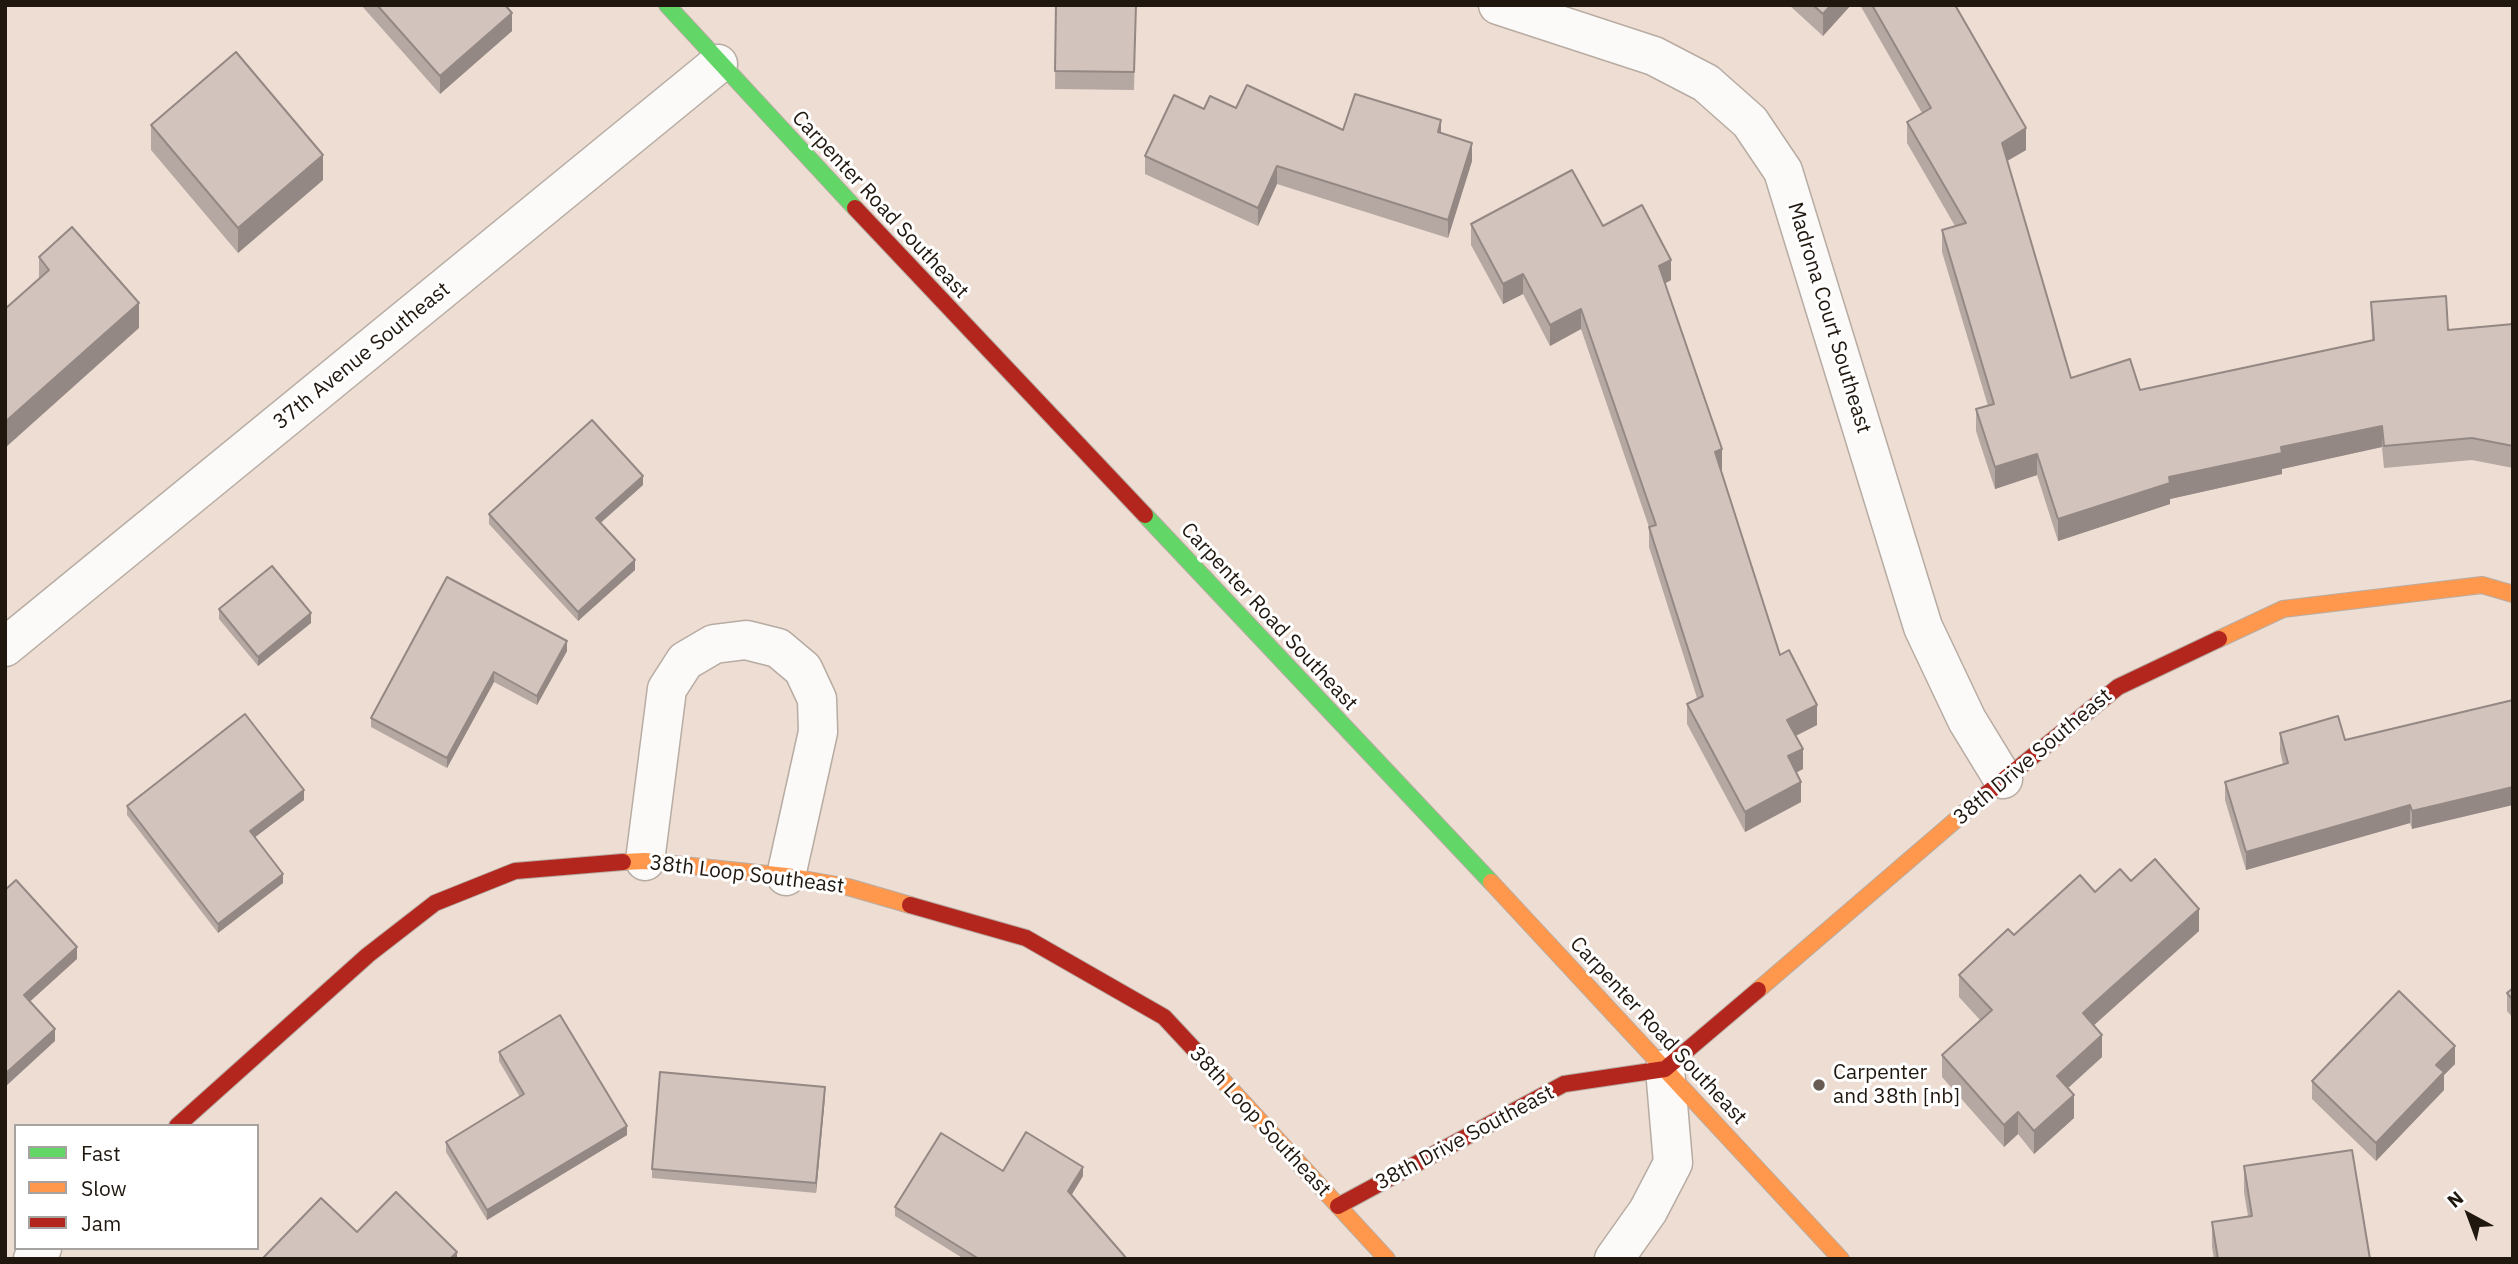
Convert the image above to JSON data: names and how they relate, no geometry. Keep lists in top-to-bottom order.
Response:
{
  "streets": {
    "street": [
      "Carpenter Road Southeast",
      "Madrona Court Southeast",
      "37th Avenue Southeast",
      "38th Drive Southeast",
      "38th Loop Southeast"
    ]
  },
  "crossings": [
    ["Carpenter Road Southeast", "37th Avenue Southeast"],
    ["Carpenter Road Southeast", "38th Drive Southeast"],
    ["Madrona Court Southeast", "38th Drive Southeast"],
    ["38th Drive Southeast", "38th Loop Southeast"]
  ],
  "places": ["Carpenter and 38th [nb]"],
  "legend": ["Fast", "Slow", "Jam"],
  "north": "top left"
}
